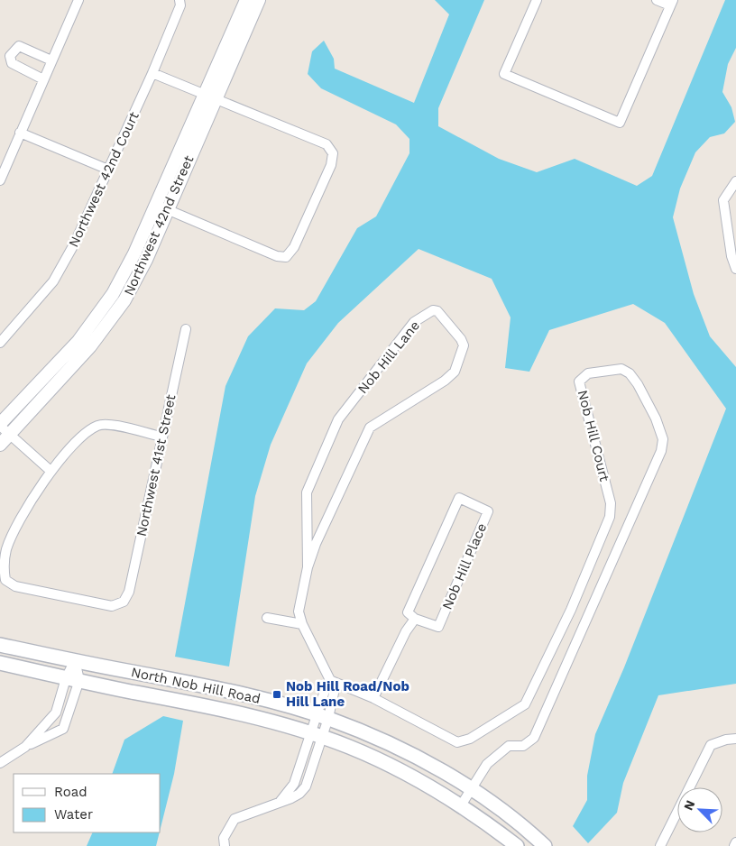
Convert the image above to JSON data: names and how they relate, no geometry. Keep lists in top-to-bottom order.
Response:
{
  "streets": {
    "main road": ["North Nob Hill Road"],
    "street": [
      "Northwest 42nd Court",
      "Northwest 42nd Street",
      "Nob Hill Lane",
      "Nob Hill Court",
      "Northwest 41st Street",
      "Nob Hill Place"
    ]
  },
  "crossings": [
    ["Nob Hill Lane", "Nob Hill Court"],
    ["Nob Hill Court", "North Nob Hill Road"]
  ],
  "places": {
    "transit": ["Nob Hill Road/Nob Hill Lane"]
  },
  "legend": ["Road", "Water"],
  "north": "top left"
}
